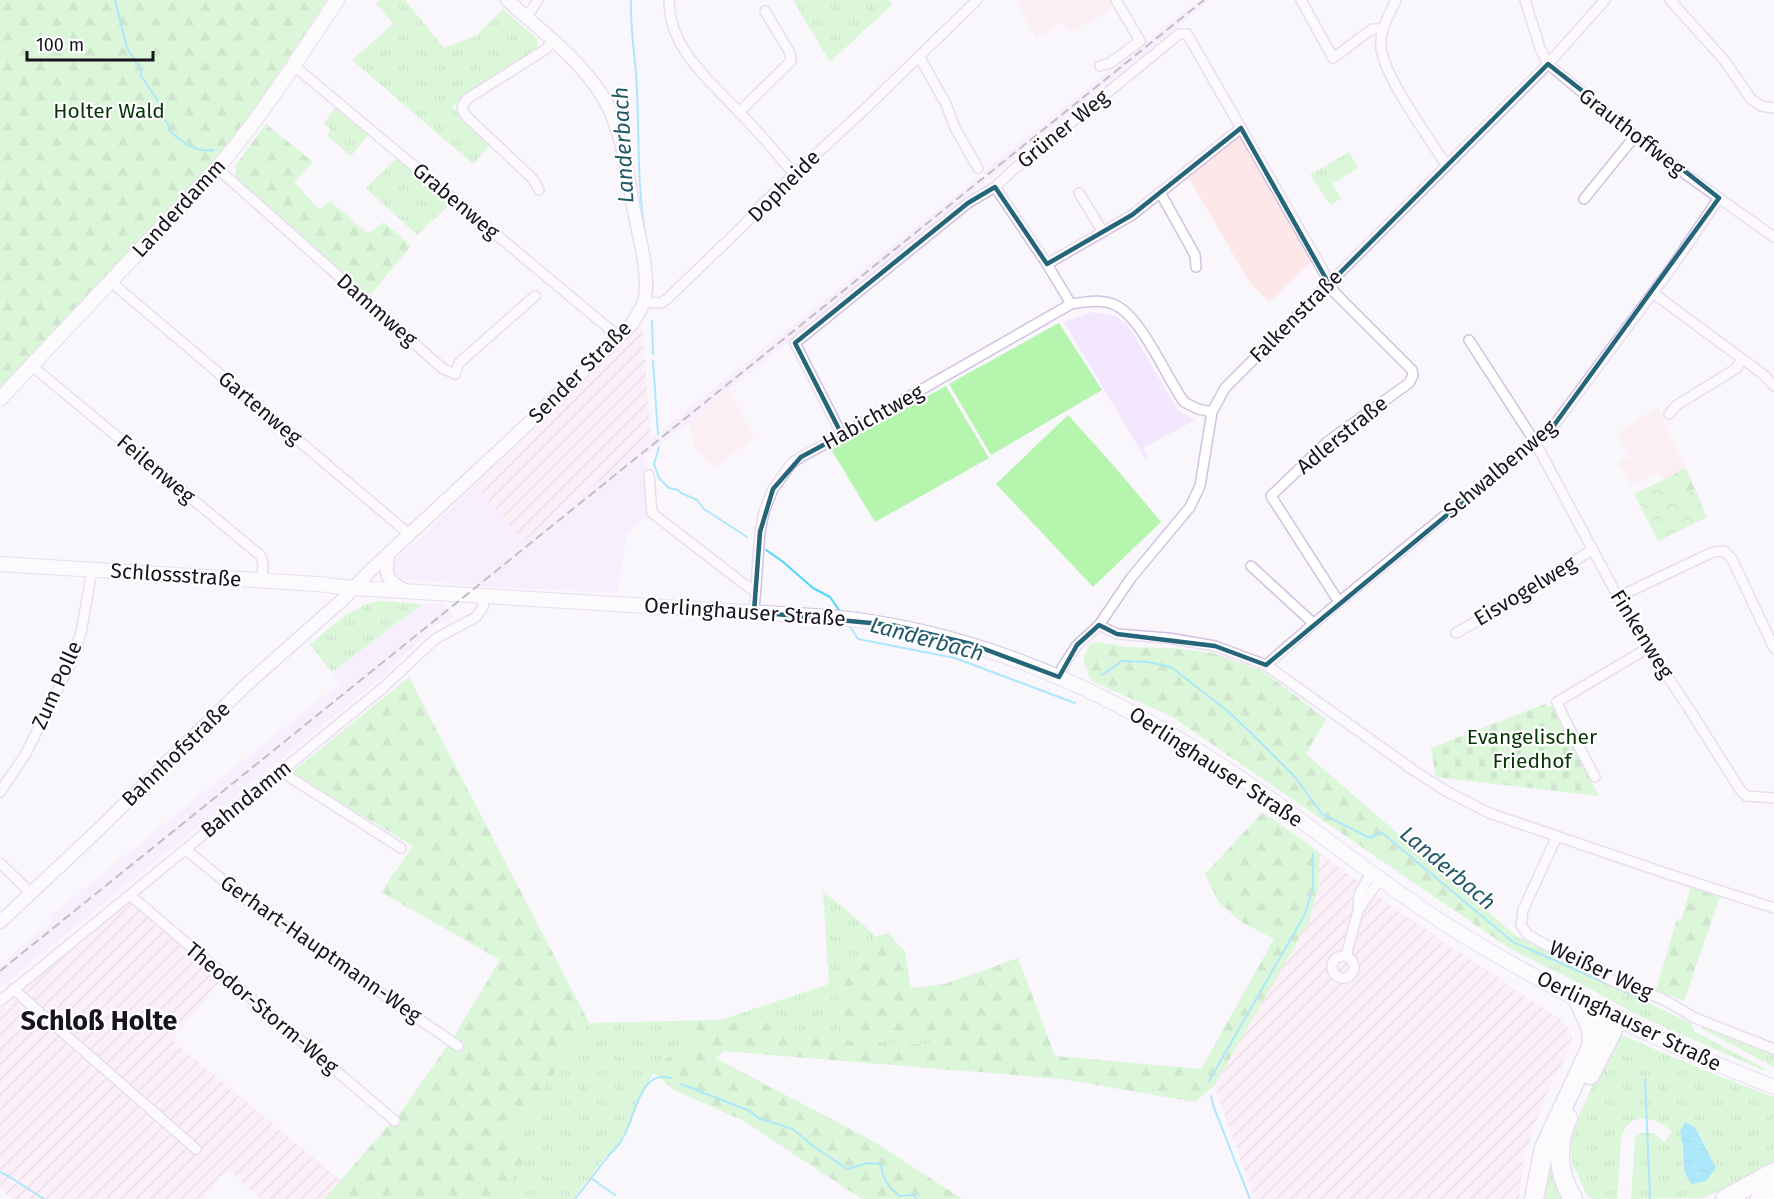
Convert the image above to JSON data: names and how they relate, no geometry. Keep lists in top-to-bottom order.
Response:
{
  "streets": {
    "main road": ["Landerdamm", "Schlossstraße", "Oerlinghauser Straße"],
    "street": [
      "Grüner Weg",
      "Grauthoffweg",
      "Dopheide",
      "Grabenweg",
      "Dammweg",
      "Falkenstraße",
      "Sender Straße",
      "Gartenweg",
      "Habichtweg",
      "Adlerstraße",
      "Feilenweg",
      "Schwalbenweg",
      "Eisvogelweg",
      "Finkenweg",
      "Zum Polle",
      "Bahnhofstraße",
      "Bahndamm",
      "Gerhart-Hauptmann-Weg",
      "Weißer Weg",
      "Theodor-Storm-Weg"
    ]
  },
  "crossings": [
    ["Grüner Weg", "Falkenstraße"],
    ["Grüner Weg", "Habichtweg"],
    ["Grüner Weg", "Adlerstraße"],
    ["Grauthoffweg", "Falkenstraße"],
    ["Grauthoffweg", "Schwalbenweg"],
    ["Dopheide", "Sender Straße"],
    ["Grabenweg", "Landerdamm"],
    ["Grabenweg", "Sender Straße"],
    ["Landerdamm", "Dammweg"],
    ["Landerdamm", "Gartenweg"],
    ["Landerdamm", "Feilenweg"],
    ["Falkenstraße", "Habichtweg"],
    ["Falkenstraße", "Adlerstraße"],
    ["Falkenstraße", "Oerlinghauser Straße"],
    ["Sender Straße", "Gartenweg"],
    ["Sender Straße", "Schlossstraße"],
    ["Sender Straße", "Oerlinghauser Straße"],
    ["Sender Straße", "Bahnhofstraße"],
    ["Habichtweg", "Oerlinghauser Straße"],
    ["Adlerstraße", "Schwalbenweg"],
    ["Feilenweg", "Schlossstraße"],
    ["Schwalbenweg", "Finkenweg"],
    ["Schlossstraße", "Oerlinghauser Straße"],
    ["Schlossstraße", "Zum Polle"],
    ["Schlossstraße", "Bahnhofstraße"],
    ["Eisvogelweg", "Finkenweg"],
    ["Oerlinghauser Straße", "Bahnhofstraße"],
    ["Oerlinghauser Straße", "Bahndamm"],
    ["Bahndamm", "Gerhart-Hauptmann-Weg"],
    ["Bahndamm", "Theodor-Storm-Weg"]
  ],
  "districts": ["Schloß Holte"],
  "water": ["Landerbach"],
  "parks": ["Holter Wald", "Evangelischer Friedhof"],
  "scale_bar": "100 m"
}
